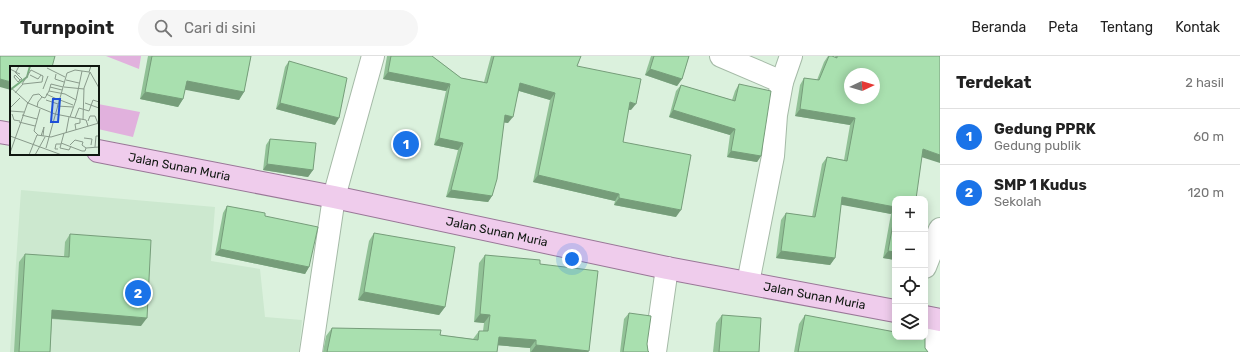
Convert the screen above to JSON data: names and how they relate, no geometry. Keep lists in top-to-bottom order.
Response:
{
  "streets": {
    "main road": ["Jalan Sunan Muria"]
  },
  "north": "right",
  "page": {
    "header": "Turnpoint",
    "search": "Cari di sini",
    "nav": [
      "Beranda",
      "Peta",
      "Tentang",
      "Kontak"
    ],
    "heading": ["Terdekat", "2 hasil"],
    "list": [
      {
        "mark": "1",
        "name": "Gedung PPRK",
        "note": "Gedung publik",
        "value": "60 m"
      },
      {
        "mark": "2",
        "name": "SMP 1 Kudus",
        "note": "Sekolah",
        "value": "120 m"
      }
    ],
    "pins": ["1", "2"],
    "map_buttons": ["+", "−"]
  }
}
